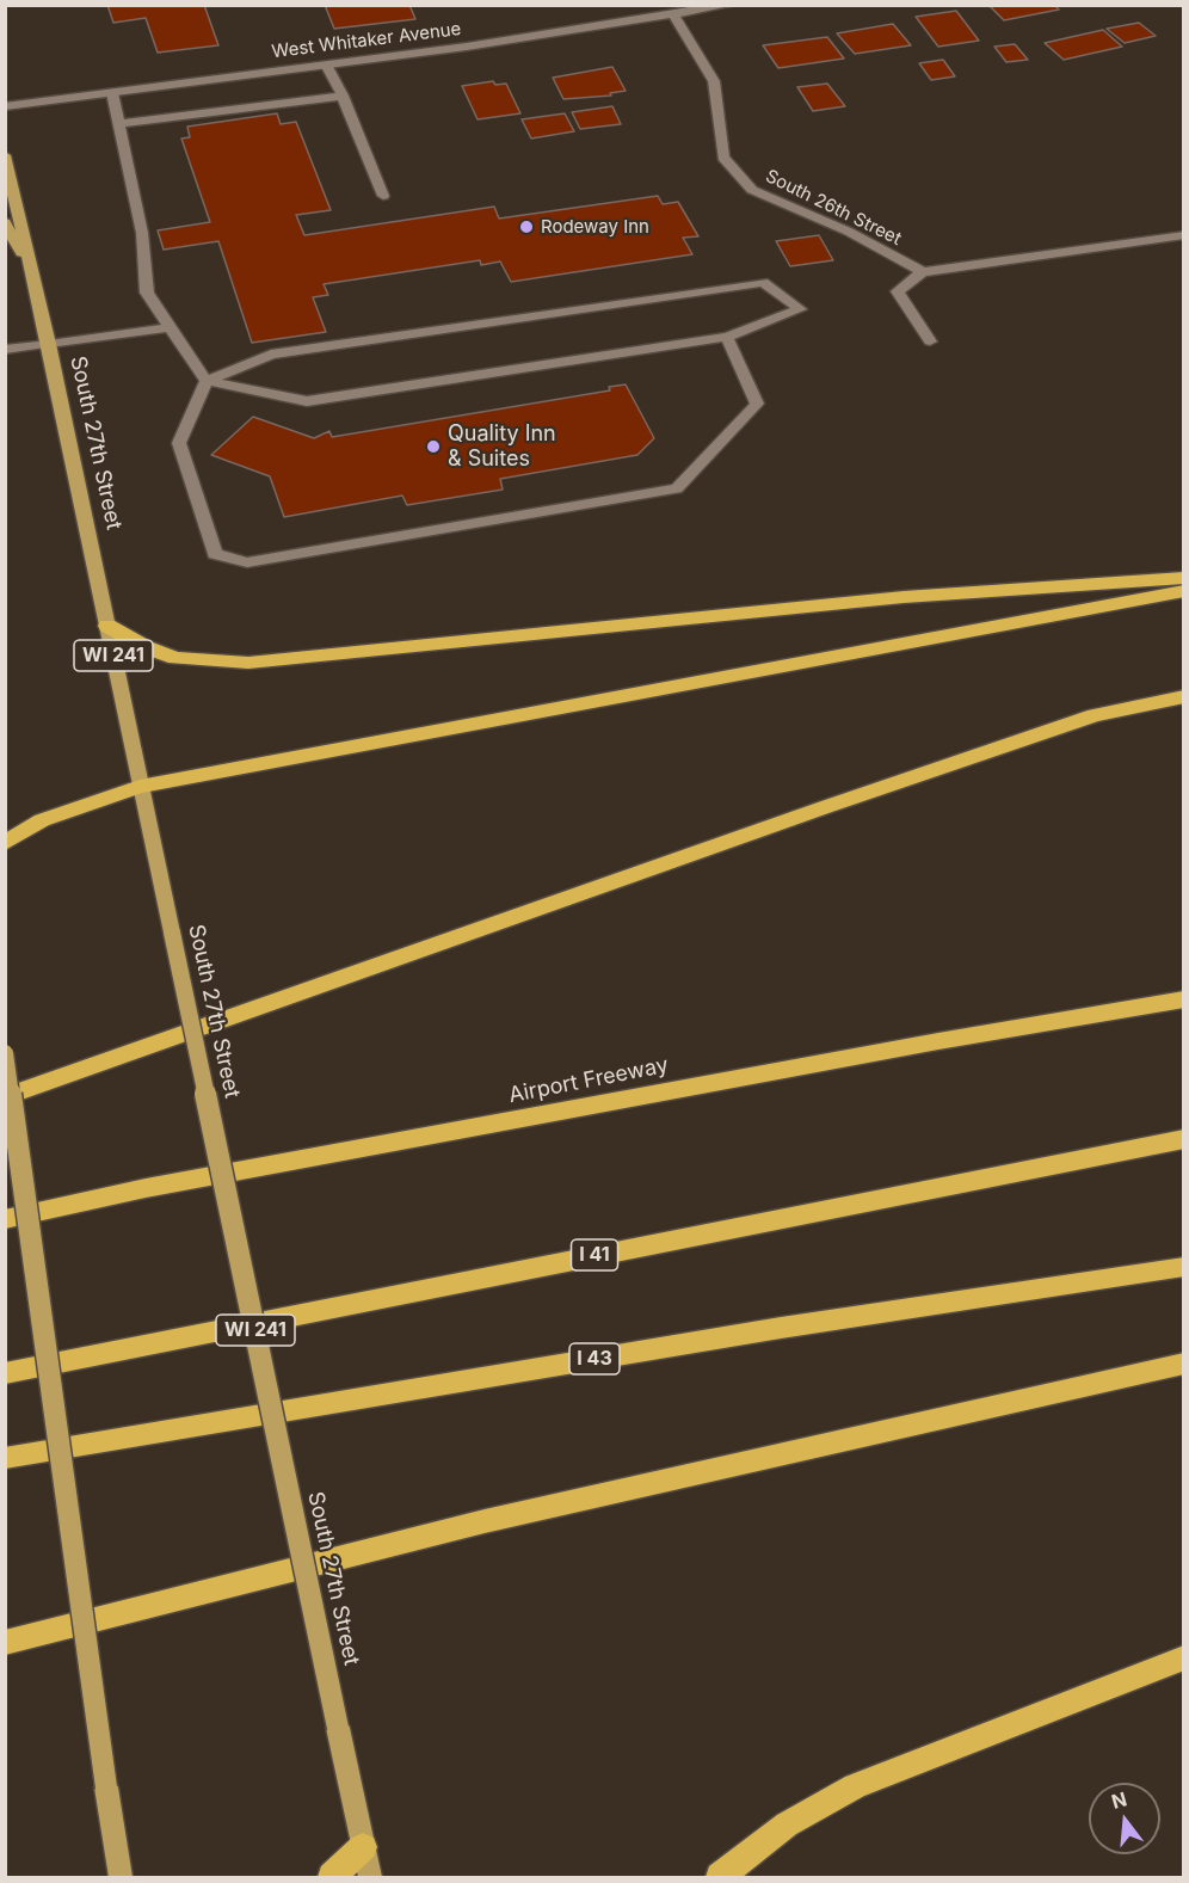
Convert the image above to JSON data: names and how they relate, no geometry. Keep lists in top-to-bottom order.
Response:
{
  "streets": {
    "highway": ["Airport Freeway", "I 41", "I 43"],
    "main road": ["South 27th Street", "WI 241"],
    "street": ["West Whitaker Avenue", "South 26th Street"]
  },
  "crossings": [
    ["West Whitaker Avenue", "South 26th Street"]
  ],
  "places": ["Rodeway Inn", "Quality Inn & Suites"],
  "north": "top"
}
